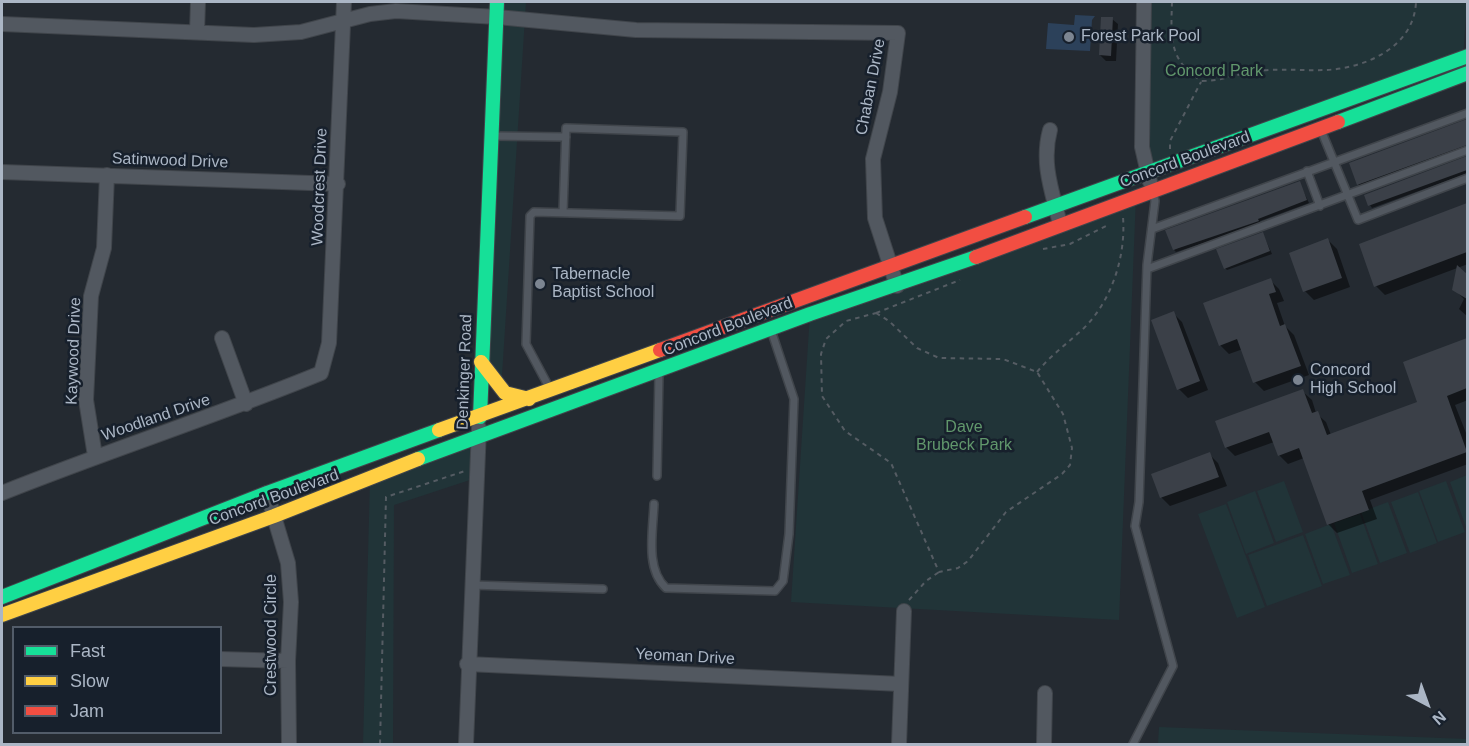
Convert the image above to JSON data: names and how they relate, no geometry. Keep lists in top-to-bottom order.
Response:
{
  "streets": {
    "street": [
      "Chaban Drive",
      "Concord Boulevard",
      "Satinwood Drive",
      "Woodcrest Drive",
      "Kaywood Drive",
      "Denkinger Road",
      "Woodland Drive",
      "Crestwood Circle",
      "Yeoman Drive"
    ]
  },
  "crossings": [
    ["Chaban Drive", "Concord Boulevard"],
    ["Chaban Drive", "Woodcrest Drive"],
    ["Chaban Drive", "Denkinger Road"],
    ["Concord Boulevard", "Denkinger Road"],
    ["Concord Boulevard", "Crestwood Circle"],
    ["Satinwood Drive", "Woodcrest Drive"],
    ["Satinwood Drive", "Kaywood Drive"],
    ["Woodcrest Drive", "Woodland Drive"],
    ["Kaywood Drive", "Woodland Drive"],
    ["Denkinger Road", "Yeoman Drive"]
  ],
  "parks": ["Concord Park", "Dave Brubeck Park"],
  "places": ["Forest Park Pool", "Tabernacle Baptist School", "Concord High School"],
  "legend": ["Fast", "Slow", "Jam"],
  "north": "bottom right"
}
